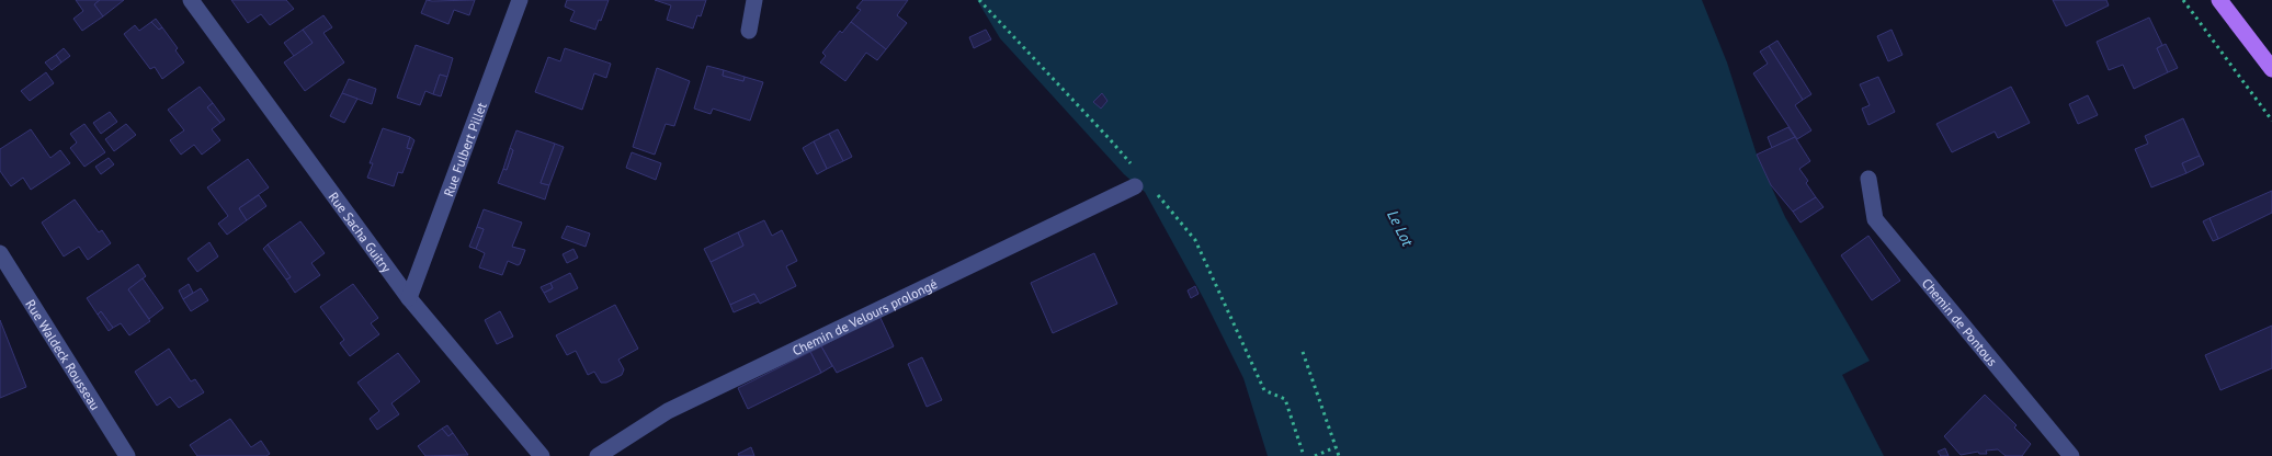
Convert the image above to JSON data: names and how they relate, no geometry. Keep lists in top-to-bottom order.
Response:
{
  "streets": {
    "street": [
      "Rue Fulbert Pillet",
      "Rue Sacha Guitry",
      "Chemin de Velours prolongé",
      "Chemin de Pontous",
      "Rue Waldeck Rousseau"
    ]
  },
  "crossings": [
    ["Rue Fulbert Pillet", "Rue Sacha Guitry"]
  ],
  "water": ["Le Lot"]
}
